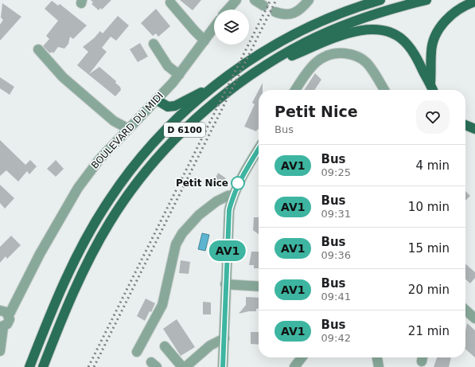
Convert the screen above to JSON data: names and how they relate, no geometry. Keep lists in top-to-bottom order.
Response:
{
  "streets": {
    "main road": ["D 6100"],
    "street": ["BOULEVARD DU MIDI"]
  },
  "places": ["Petit Nice"],
  "lines": ["bus line AV1"],
  "page": {
    "on_map": "AV1",
    "heading": ["Petit Nice", "Bus"],
    "list": [
      {
        "mark": "AV1",
        "name": "Bus",
        "note": "09:25",
        "value": "4 min"
      },
      {
        "mark": "AV1",
        "name": "Bus",
        "note": "09:31",
        "value": "10 min"
      },
      {
        "mark": "AV1",
        "name": "Bus",
        "note": "09:36",
        "value": "15 min"
      },
      {
        "mark": "AV1",
        "name": "Bus",
        "note": "09:41",
        "value": "20 min"
      },
      {
        "mark": "AV1",
        "name": "Bus",
        "note": "09:42",
        "value": "21 min"
      }
    ]
  }
}
